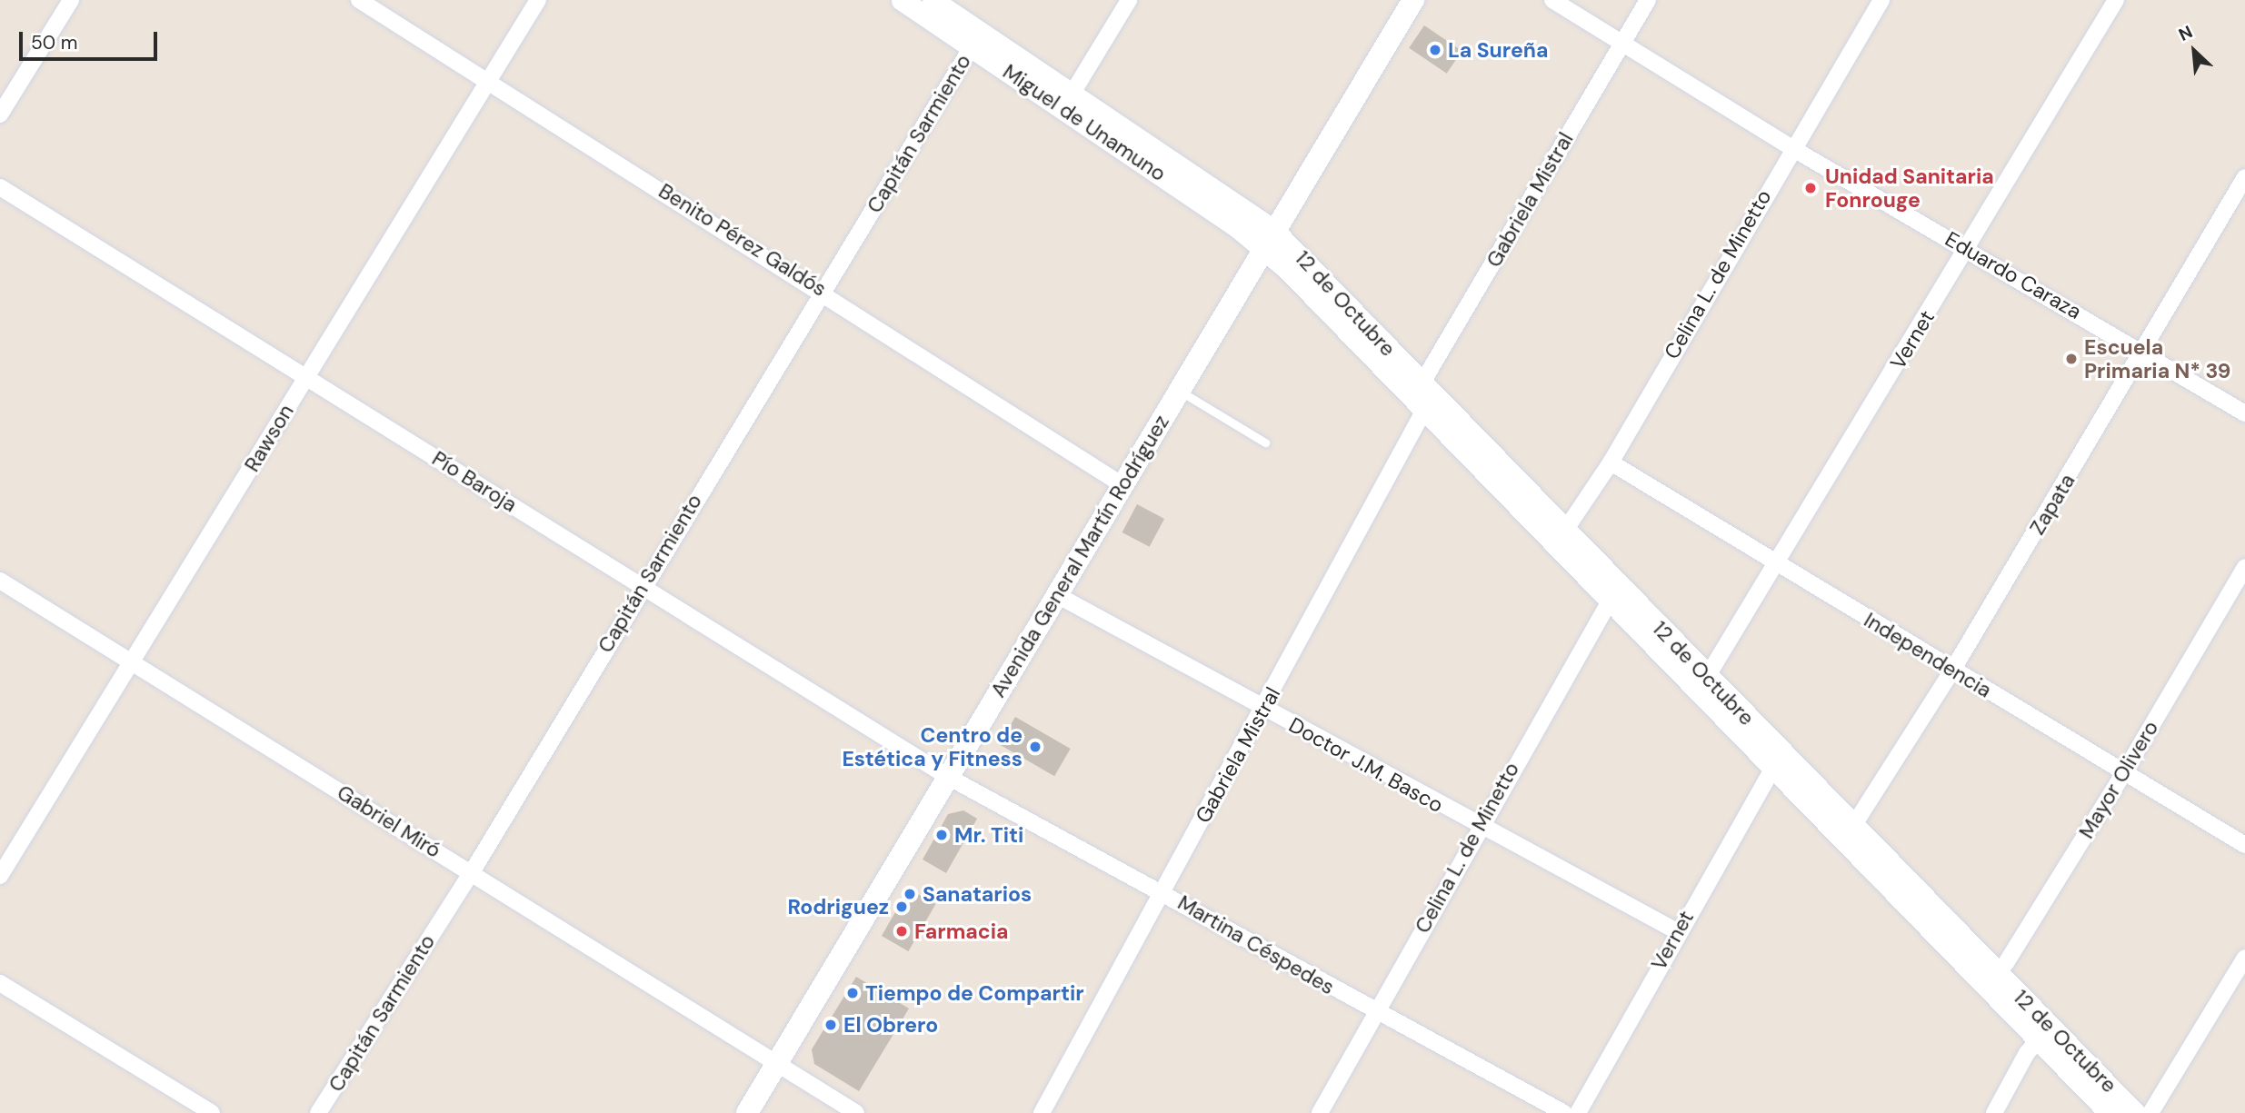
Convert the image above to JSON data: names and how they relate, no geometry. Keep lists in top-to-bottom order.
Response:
{
  "streets": {
    "main road": ["Avenida General Martín Rodríguez"],
    "street": [
      "Miguel de Unamuno",
      "Capitán Sarmiento",
      "Gabriela Mistral",
      "Benito Pérez Galdós",
      "Celina L. de Minetto",
      "Eduardo Caraza",
      "12 de Octubre",
      "Vernet",
      "Rawson",
      "Pío Baroja",
      "Zapata",
      "Independencia",
      "Doctor J.M. Basco",
      "Mayor Olivero",
      "Gabriel Miró",
      "Martina Céspedes"
    ]
  },
  "crossings": [
    ["Miguel de Unamuno", "Capitán Sarmiento"],
    ["Miguel de Unamuno", "12 de Octubre"],
    ["Miguel de Unamuno", "Avenida General Martín Rodríguez"],
    ["Capitán Sarmiento", "Benito Pérez Galdós"],
    ["Capitán Sarmiento", "Pío Baroja"],
    ["Capitán Sarmiento", "Gabriel Miró"],
    ["Gabriela Mistral", "Eduardo Caraza"],
    ["Gabriela Mistral", "12 de Octubre"],
    ["Gabriela Mistral", "Doctor J.M. Basco"],
    ["Gabriela Mistral", "Martina Céspedes"],
    ["Benito Pérez Galdós", "Rawson"],
    ["Benito Pérez Galdós", "Avenida General Martín Rodríguez"],
    ["Celina L. de Minetto", "Eduardo Caraza"],
    ["Celina L. de Minetto", "12 de Octubre"],
    ["Celina L. de Minetto", "Independencia"],
    ["Celina L. de Minetto", "Doctor J.M. Basco"],
    ["Celina L. de Minetto", "Martina Céspedes"],
    ["Eduardo Caraza", "Vernet"],
    ["Eduardo Caraza", "Zapata"],
    ["12 de Octubre", "Vernet"],
    ["12 de Octubre", "Zapata"],
    ["12 de Octubre", "Avenida General Martín Rodríguez"],
    ["12 de Octubre", "Mayor Olivero"],
    ["Vernet", "Independencia"],
    ["Vernet", "Doctor J.M. Basco"],
    ["Rawson", "Pío Baroja"],
    ["Rawson", "Gabriel Miró"],
    ["Pío Baroja", "Avenida General Martín Rodríguez"],
    ["Pío Baroja", "Martina Céspedes"],
    ["Zapata", "Independencia"],
    ["Avenida General Martín Rodríguez", "Doctor J.M. Basco"],
    ["Avenida General Martín Rodríguez", "Gabriel Miró"],
    ["Avenida General Martín Rodríguez", "Martina Céspedes"],
    ["Independencia", "Mayor Olivero"]
  ],
  "places": [
    "La Sureña",
    "Unidad Sanitaria Fonrouge",
    "Escuela Primaria N* 39",
    "Centro de Estética y Fitness",
    "Mr. Titi",
    "Sanatarios",
    "Rodriguez",
    "Farmacia",
    "Tiempo de Compartir",
    "El Obrero"
  ],
  "scale_bar": "50 m",
  "north": "top left"
}
